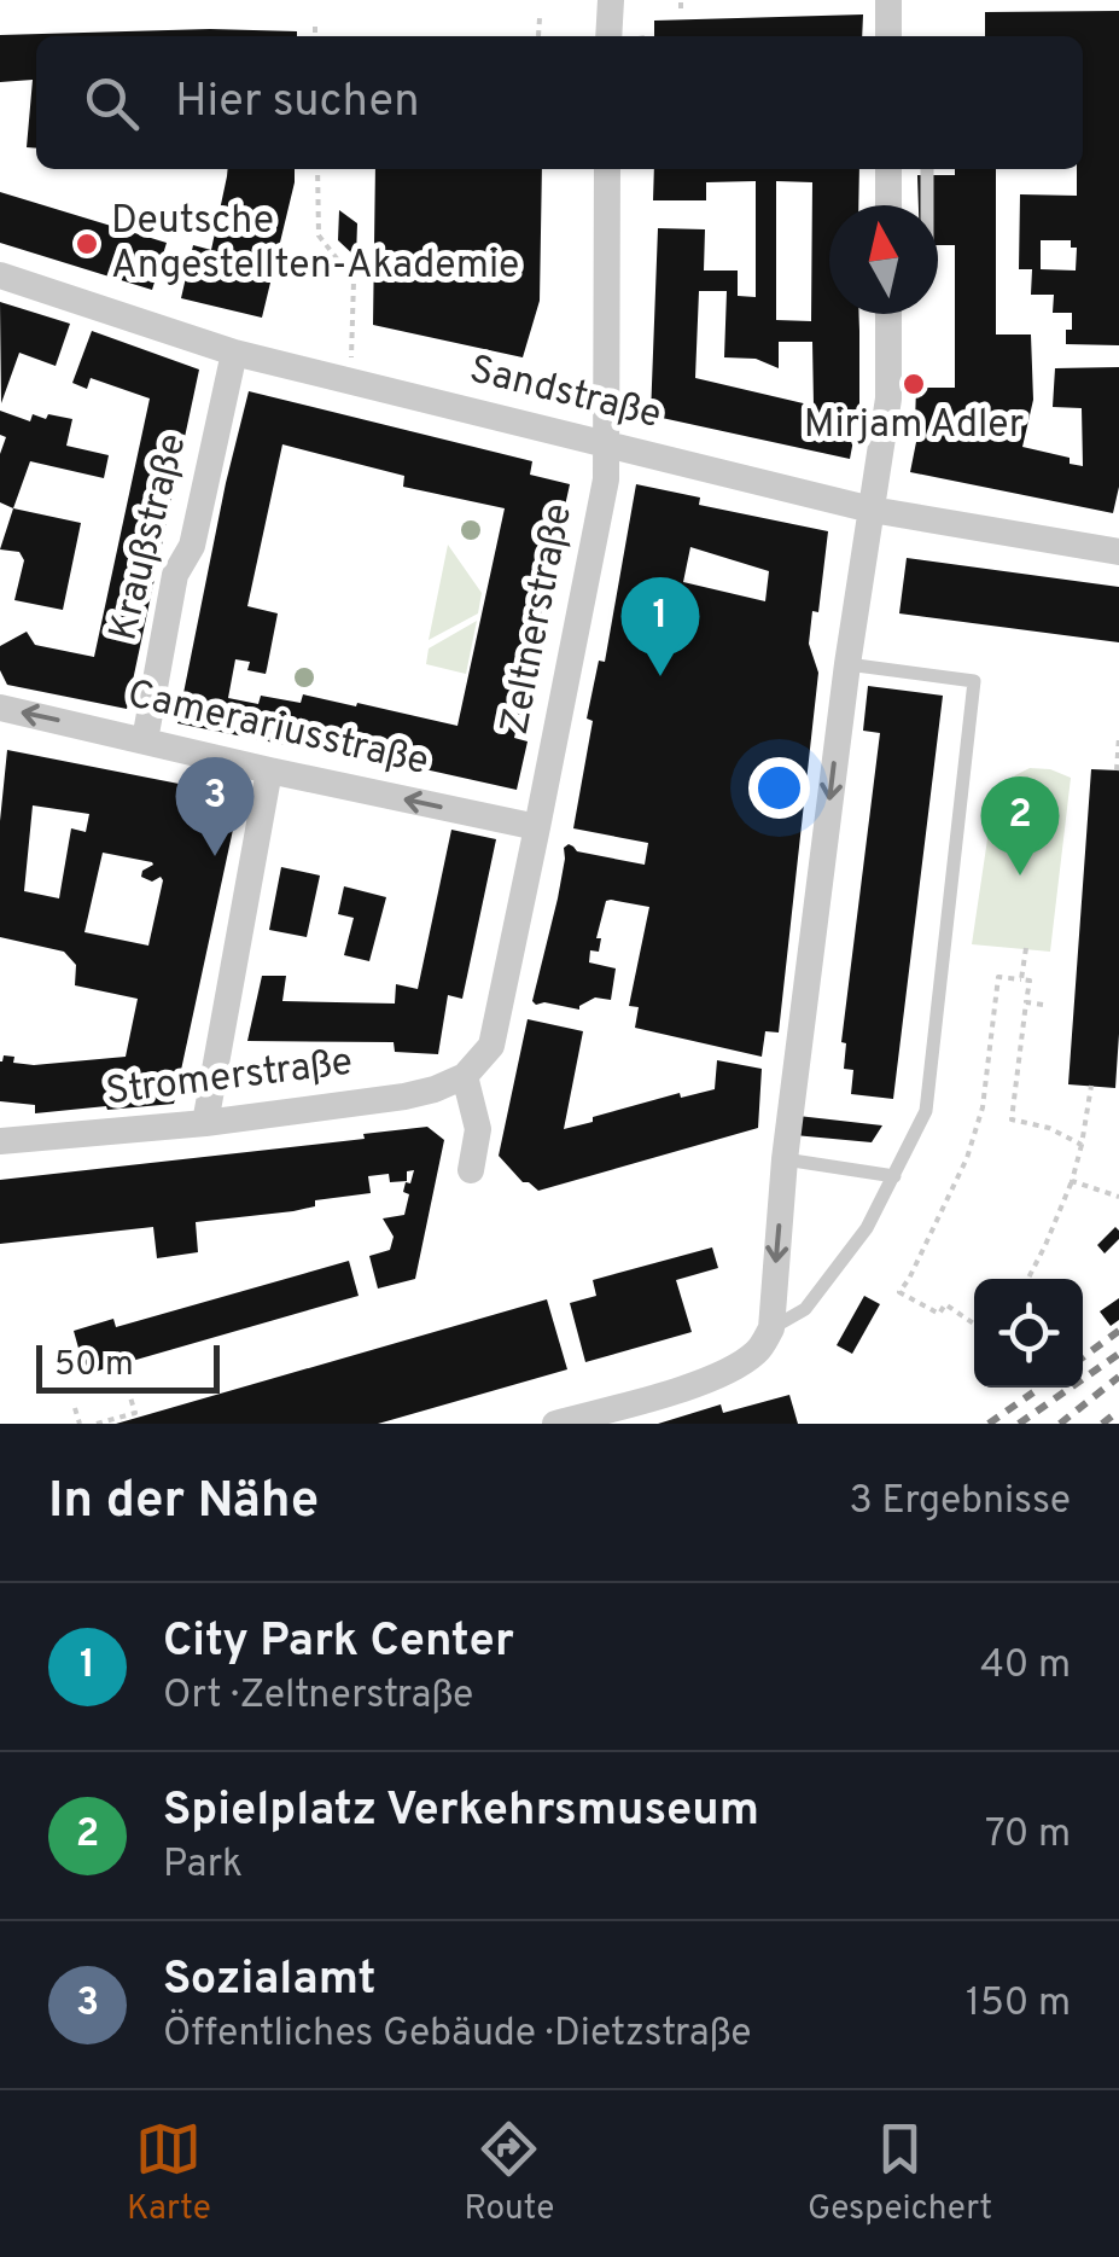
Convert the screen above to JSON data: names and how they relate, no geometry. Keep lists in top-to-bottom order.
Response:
{
  "streets": {
    "street": [
      "Sandstraße",
      "Kraußstraße",
      "Zeltnerstraße",
      "Camerariusstraße",
      "Stromerstraße"
    ]
  },
  "crossings": [
    ["Sandstraße", "Kraußstraße"],
    ["Sandstraße", "Zeltnerstraße"],
    ["Kraußstraße", "Camerariusstraße"],
    ["Zeltnerstraße", "Camerariusstraße"],
    ["Zeltnerstraße", "Stromerstraße"]
  ],
  "one_way": ["Camerariusstraße"],
  "places": ["Deutsche Angestellten-Akademie", "Mirjam Adler"],
  "scale_bar": "50 m",
  "north": "top",
  "page": {
    "search": "Hier suchen",
    "pins": ["1", "3", "2"],
    "scale": "50 m",
    "heading": ["In der Nähe", "3 Ergebnisse"],
    "list": [
      {
        "mark": "1",
        "name": "City Park Center",
        "note": "Ort · Zeltnerstraße",
        "value": "40 m"
      },
      {
        "mark": "2",
        "name": "Spielplatz Verkehrsmuseum",
        "note": "Park",
        "value": "70 m"
      },
      {
        "mark": "3",
        "name": "Sozialamt",
        "note": "Öffentliches Gebäude · Dietzstraße",
        "value": "150 m"
      }
    ],
    "nav": ["Karte", "Route", "Gespeichert"]
  }
}
